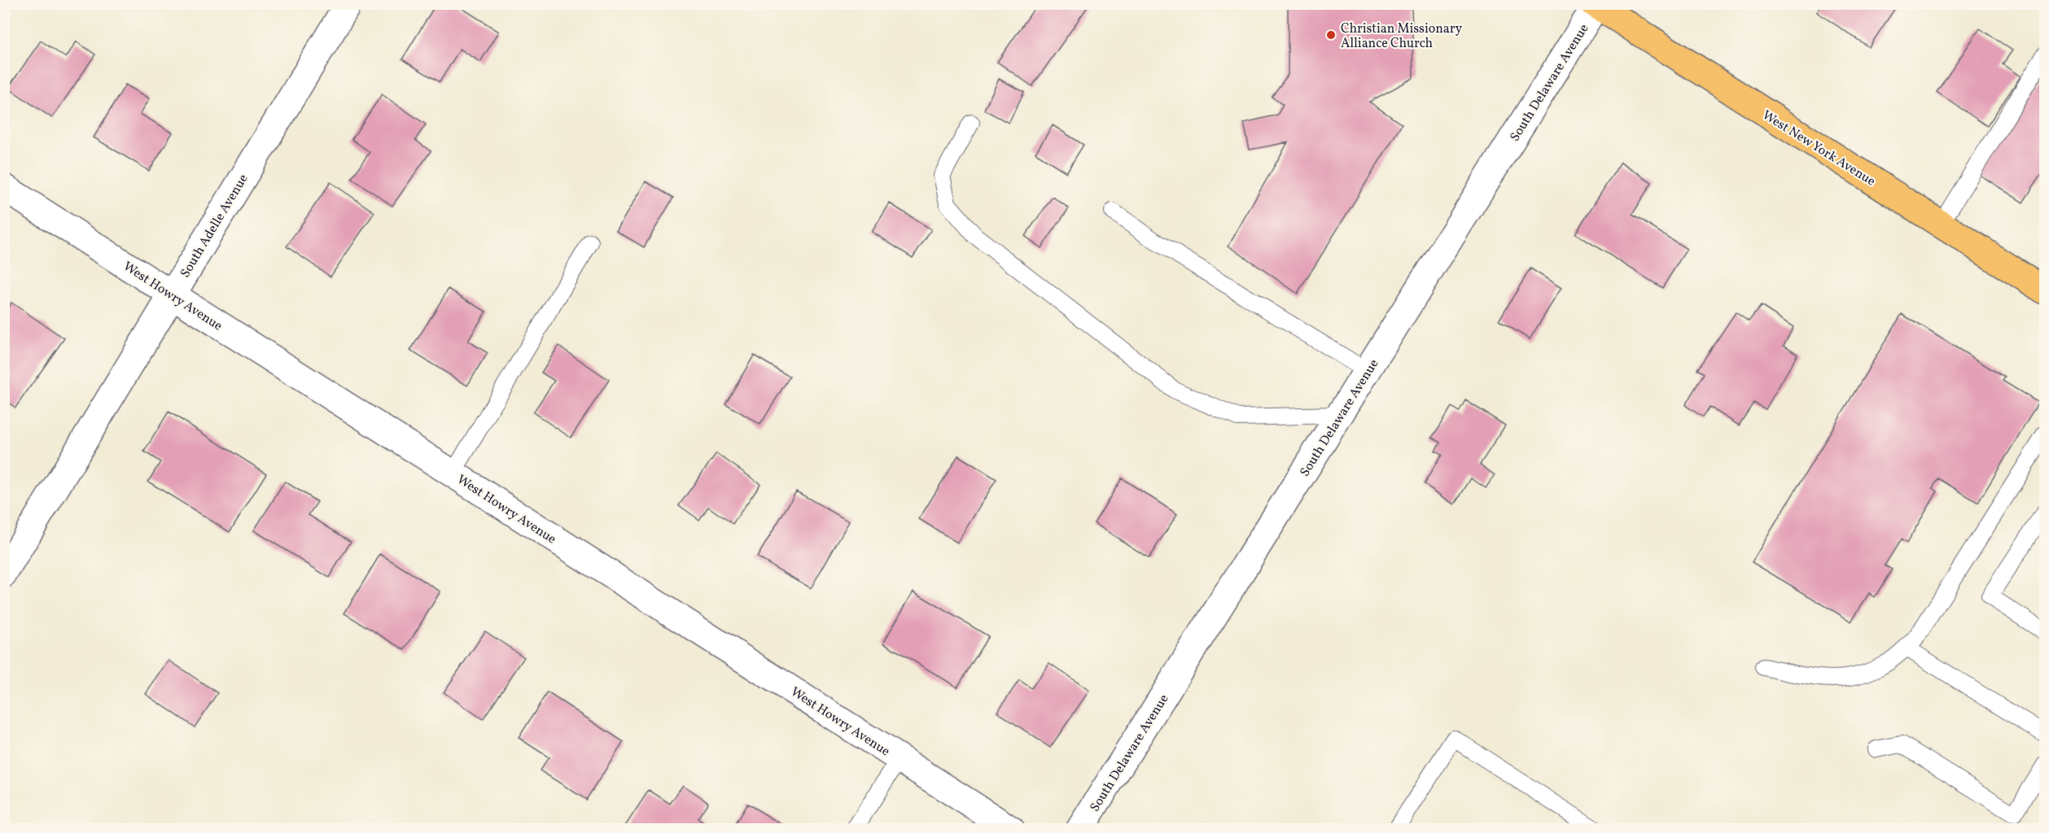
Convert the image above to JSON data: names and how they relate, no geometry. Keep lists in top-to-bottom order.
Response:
{
  "streets": {
    "main road": ["West New York Avenue"],
    "street": ["South Delaware Avenue", "South Adelle Avenue", "West Howry Avenue"]
  },
  "crossings": [
    ["South Delaware Avenue", "West New York Avenue"],
    ["South Adelle Avenue", "West Howry Avenue"]
  ],
  "places": ["Christian Missionary Alliance Church"]
}
